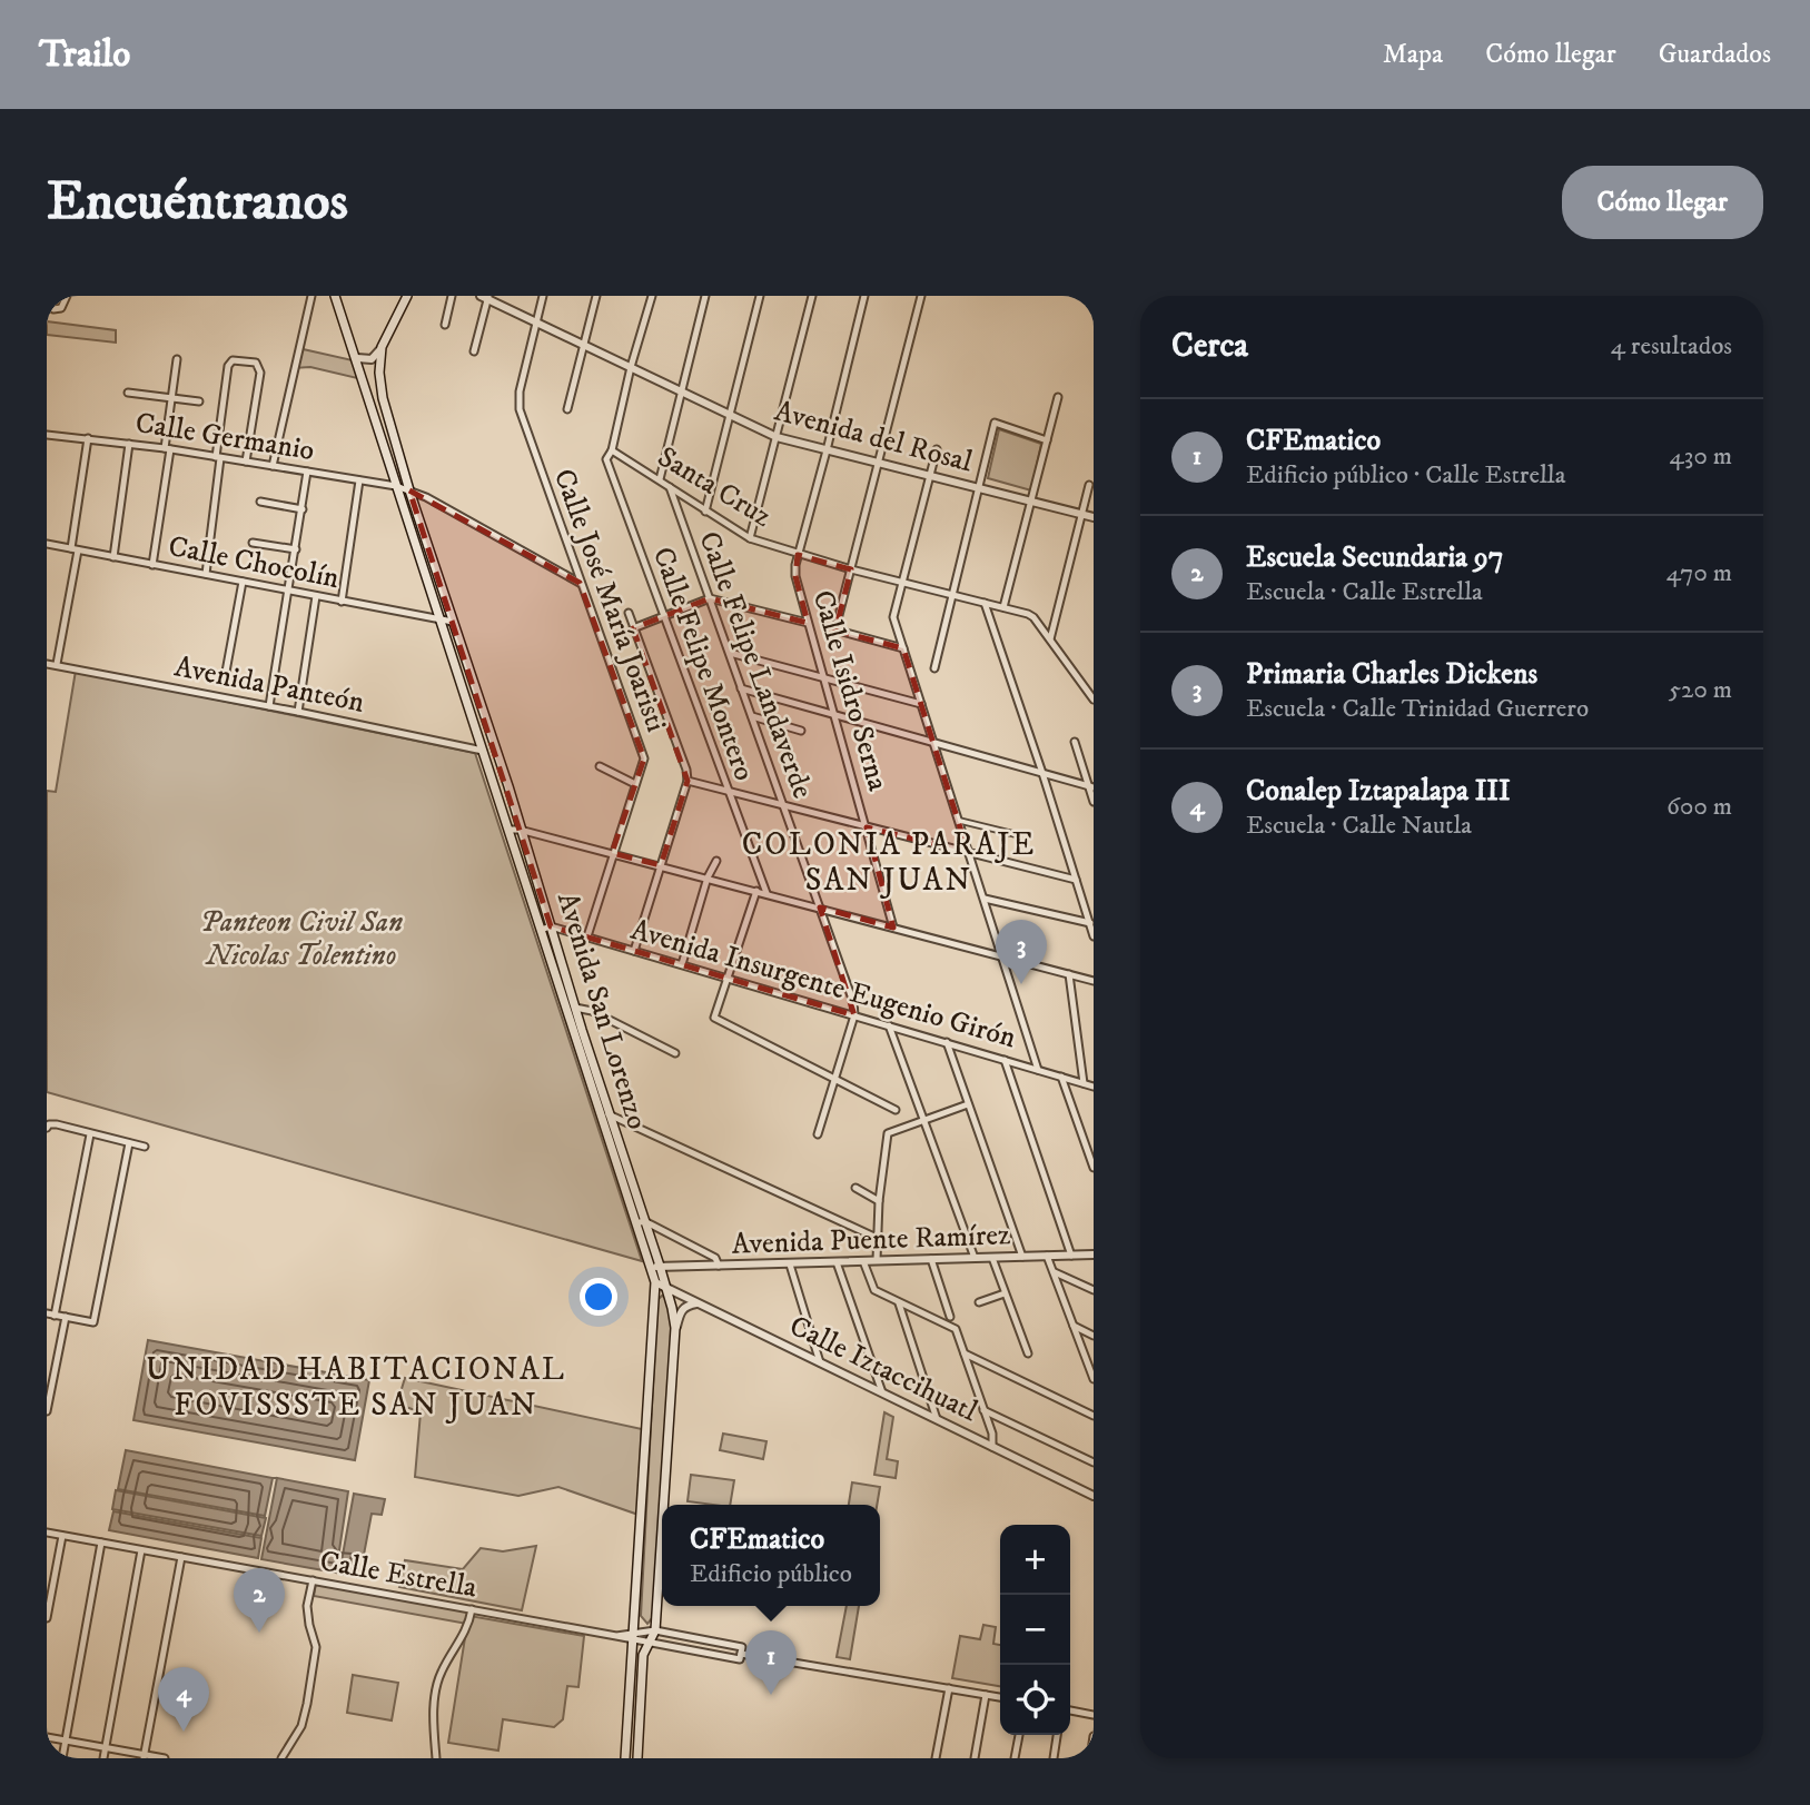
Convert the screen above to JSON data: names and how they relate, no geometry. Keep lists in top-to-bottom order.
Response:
{
  "streets": {
    "main road": ["Avenida San Lorenzo"],
    "street": [
      "Calle Germanio",
      "Avenida del Rosal",
      "Santa Cruz",
      "Calle Chocolín",
      "Calle José María Joaristi",
      "Calle Felipe Montero",
      "Calle Felipe Landaverde",
      "Avenida Panteón",
      "Calle Isidro Serna",
      "Avenida Insurgente Eugenio Girón",
      "Avenida Puente Ramírez",
      "Calle Iztaccihuatl",
      "Calle Estrella"
    ]
  },
  "crossings": [
    ["Calle Germanio", "Calle José María Joaristi"],
    ["Calle Germanio", "Avenida San Lorenzo"],
    ["Avenida del Rosal", "Calle José María Joaristi"],
    ["Avenida del Rosal", "Calle Isidro Serna"],
    ["Santa Cruz", "Calle Felipe Montero"],
    ["Santa Cruz", "Calle Felipe Landaverde"],
    ["Santa Cruz", "Calle Isidro Serna"],
    ["Calle Chocolín", "Avenida San Lorenzo"],
    ["Calle José María Joaristi", "Avenida Insurgente Eugenio Girón"],
    ["Calle Felipe Landaverde", "Avenida Insurgente Eugenio Girón"],
    ["Avenida Panteón", "Avenida San Lorenzo"],
    ["Avenida Insurgente Eugenio Girón", "Avenida San Lorenzo"],
    ["Avenida San Lorenzo", "Avenida Puente Ramírez"],
    ["Avenida San Lorenzo", "Calle Iztaccihuatl"],
    ["Avenida San Lorenzo", "Calle Estrella"]
  ],
  "districts": ["COLONIA PARAJE SAN JUAN", "UNIDAD HABITACIONAL FOVISSSTE SAN JUAN"],
  "parks": ["Panteon Civil San Nicolas Tolentino"],
  "page": {
    "header": "Trailo",
    "nav": ["Mapa", "Cómo llegar", "Guardados"],
    "buttons": "Cómo llegar",
    "title": "Encuéntranos",
    "heading": ["Cerca", "4 resultados"],
    "list": [
      {
        "mark": "1",
        "name": "CFEmatico",
        "note": "Edificio público · Calle Estrella",
        "value": "430 m"
      },
      {
        "mark": "2",
        "name": "Escuela Secundaria 97",
        "note": "Escuela · Calle Estrella",
        "value": "470 m"
      },
      {
        "mark": "3",
        "name": "Primaria Charles Dickens",
        "note": "Escuela · Calle Trinidad Guerrero",
        "value": "520 m"
      },
      {
        "mark": "4",
        "name": "Conalep Iztapalapa III",
        "note": "Escuela · Calle Nautla",
        "value": "600 m"
      }
    ],
    "pins": [
      "3",
      "2",
      "1",
      "4"
    ],
    "popup": ["CFEmatico", "Edificio público"],
    "map_buttons": ["+", "−"]
  }
}
